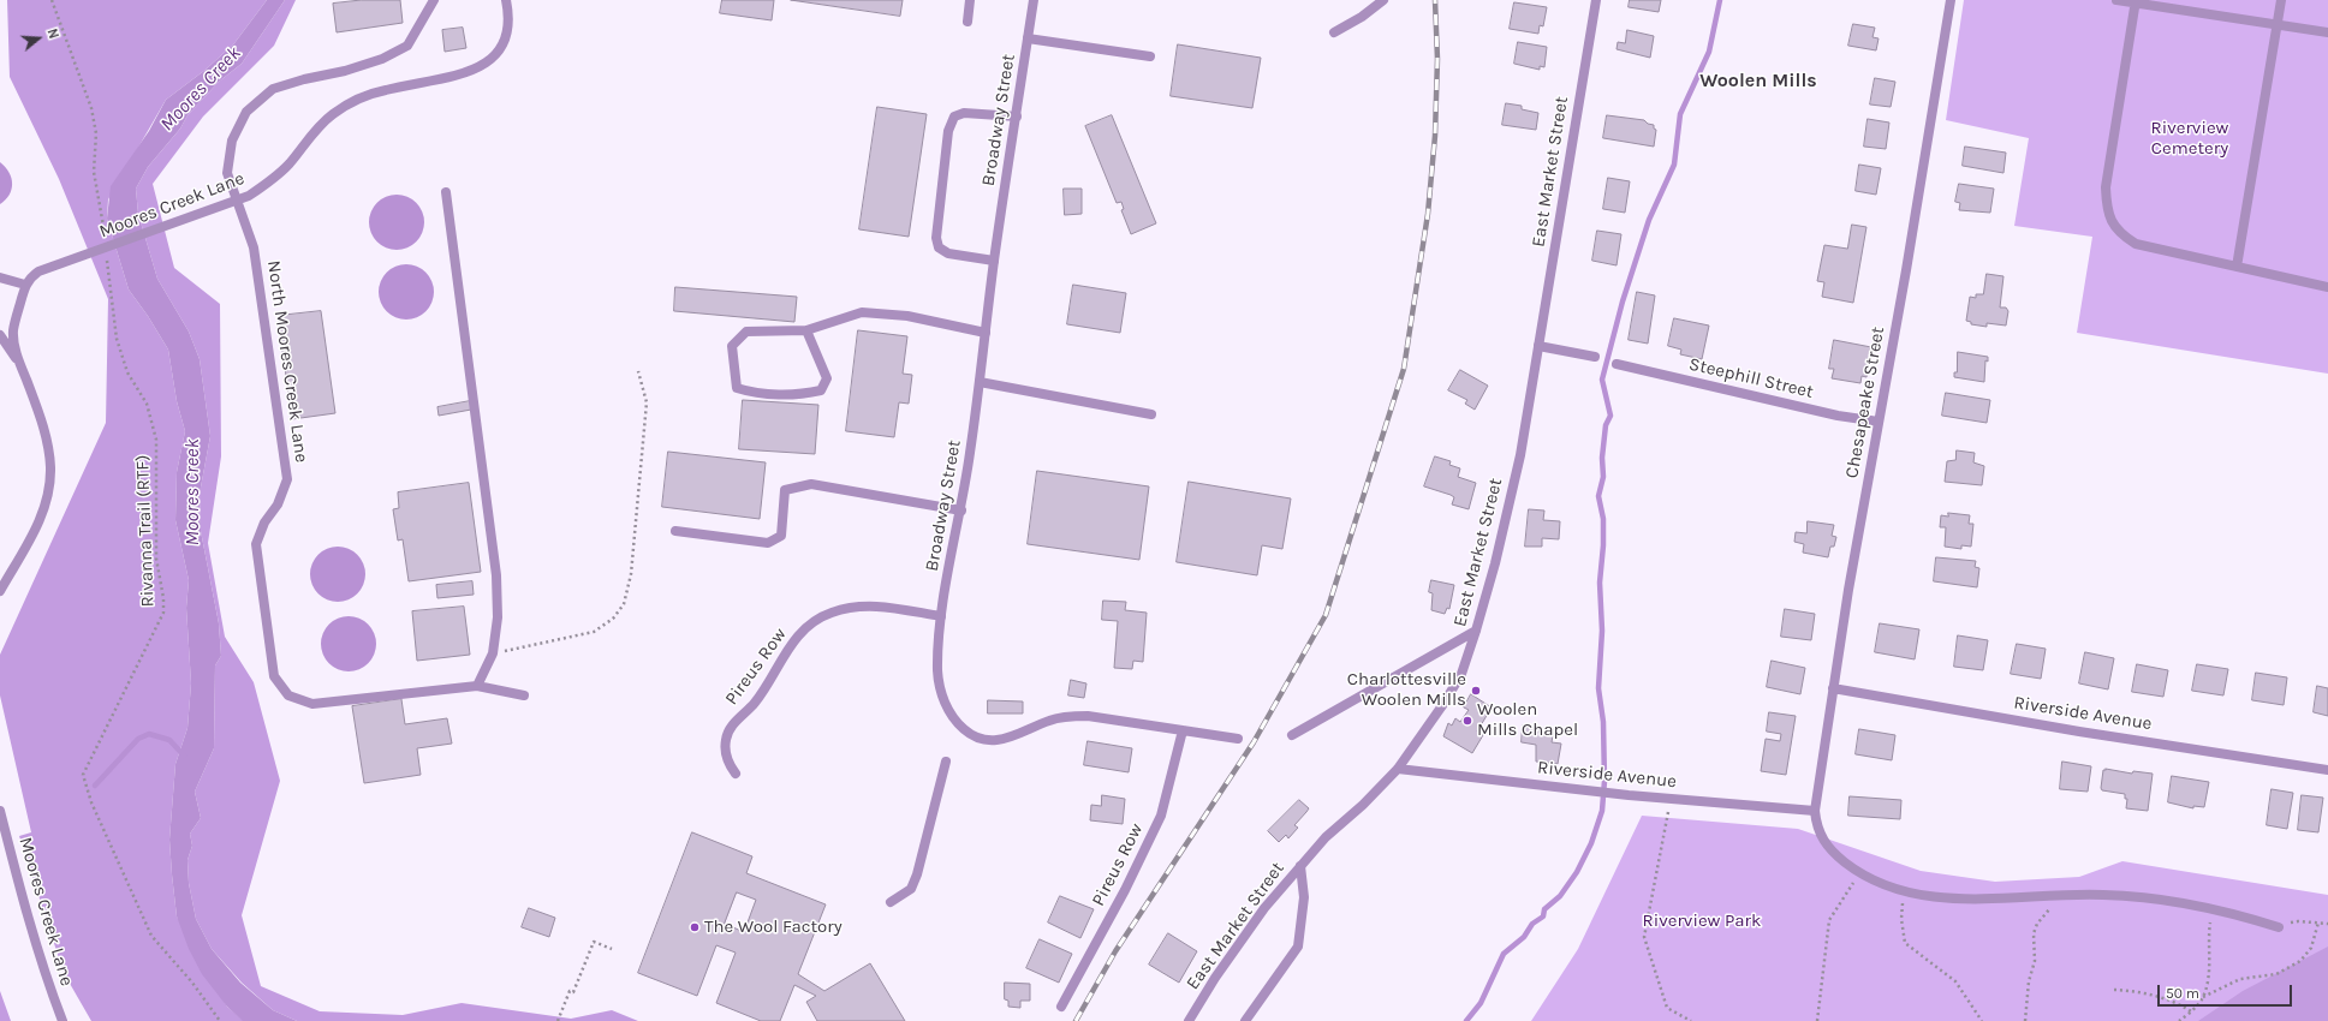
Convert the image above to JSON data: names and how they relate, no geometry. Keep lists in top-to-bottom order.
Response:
{
  "streets": {
    "street": [
      "Broadway Street",
      "East Market Street",
      "Moores Creek Lane",
      "North Moores Creek Lane",
      "Steephill Street",
      "Chesapeake Street",
      "Pireus Row",
      "Riverside Avenue"
    ],
    "path": ["Rivanna Trail (RTF)"]
  },
  "crossings": [
    ["Broadway Street", "Pireus Row"],
    ["East Market Street", "Riverside Avenue"],
    ["Steephill Street", "Chesapeake Street"],
    ["Chesapeake Street", "Riverside Avenue"]
  ],
  "districts": ["Woolen Mills"],
  "water": ["Moores Creek"],
  "parks": ["Riverview Cemetery", "Riverview Park"],
  "places": ["Charlottesville Woolen Mills", "Woolen Mills Chapel", "The Wool Factory"],
  "scale_bar": "50 m",
  "north": "right"
}
